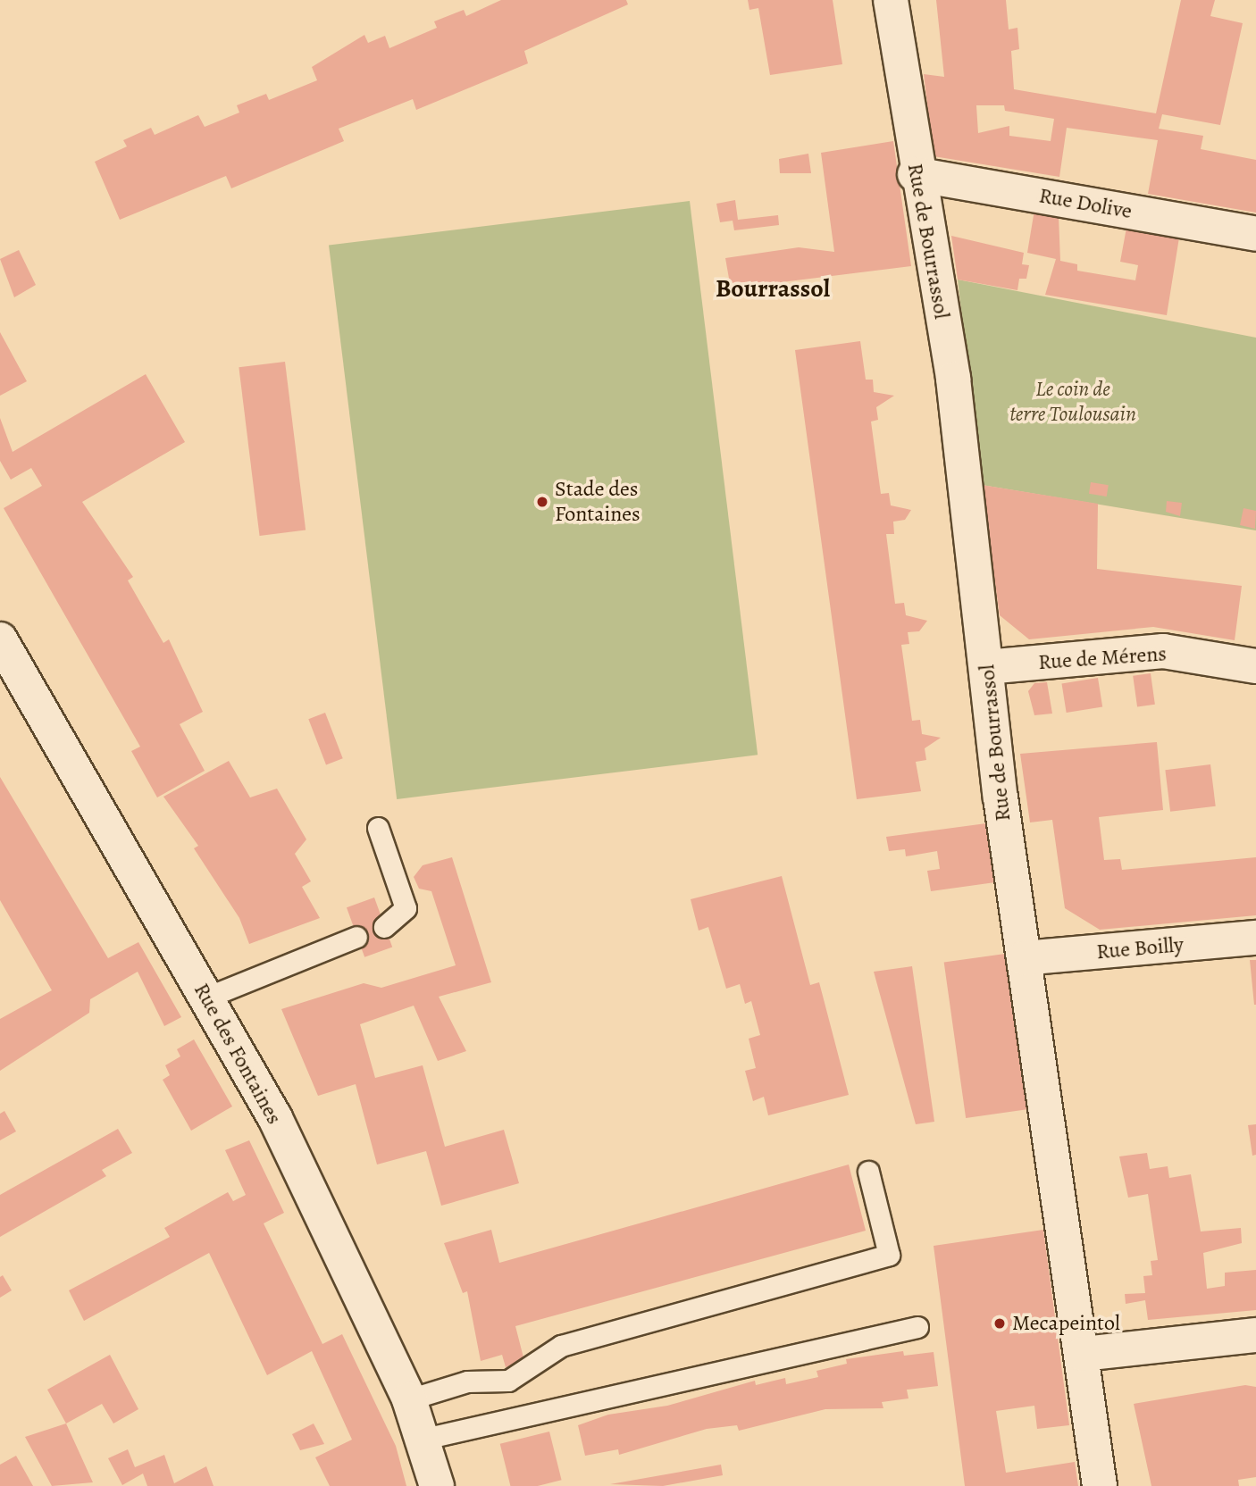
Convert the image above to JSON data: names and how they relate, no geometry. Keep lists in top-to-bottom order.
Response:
{
  "streets": {
    "street": [
      "Rue Dolive",
      "Rue de Bourrassol",
      "Rue de Mérens",
      "Rue Boilly",
      "Rue des Fontaines"
    ]
  },
  "crossings": [
    ["Rue Dolive", "Rue de Bourrassol"],
    ["Rue de Bourrassol", "Rue de Mérens"],
    ["Rue de Bourrassol", "Rue Boilly"]
  ],
  "districts": ["Bourrassol"],
  "parks": ["Le coin de terre Toulousain"],
  "places": ["Stade des Fontaines", "Mecapeintol"]
}
